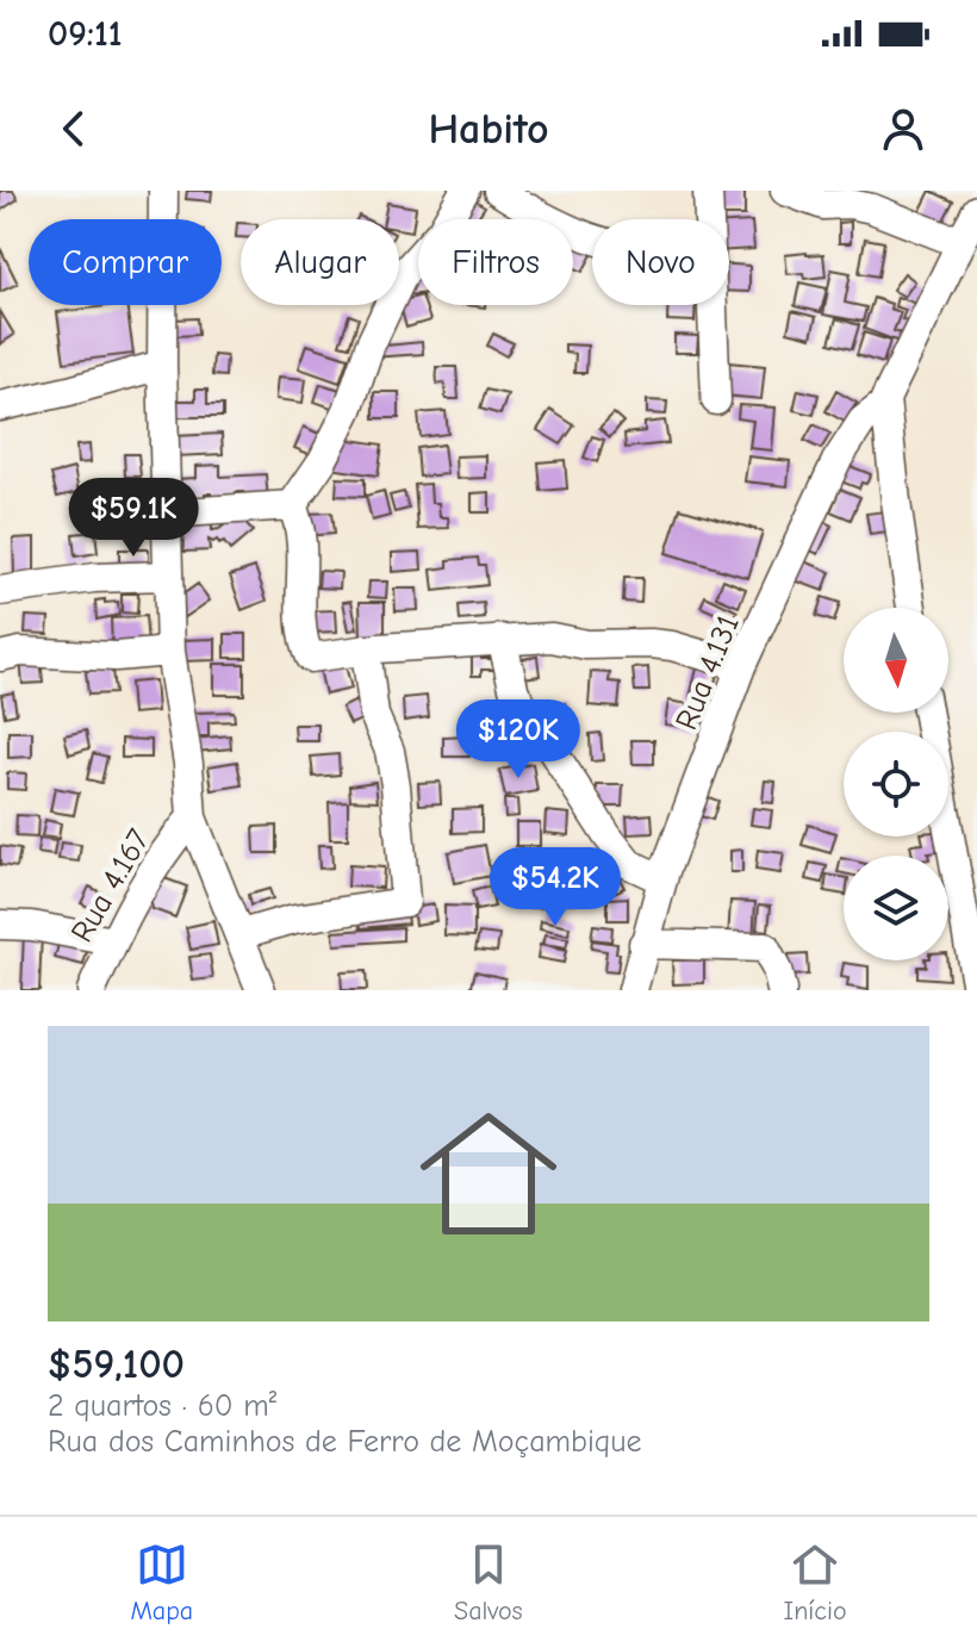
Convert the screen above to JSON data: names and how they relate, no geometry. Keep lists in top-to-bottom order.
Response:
{
  "streets": {
    "street": ["Rua 4.131", "Rua 4.167"]
  },
  "north": "bottom",
  "page": {
    "status": "09:11",
    "header": "Habito",
    "chip": [
      "Comprar",
      "Alugar",
      "Filtros",
      "Novo"
    ],
    "price": ["$59.1K", "$120K", "$54.2K"],
    "list": [
      {
        "name": "$59,100",
        "note": "2 quartos · 60 m² · Rua dos Caminhos de Ferro de Moçambique"
      }
    ],
    "tabs": ["Mapa", "Salvos", "Início"]
  }
}
